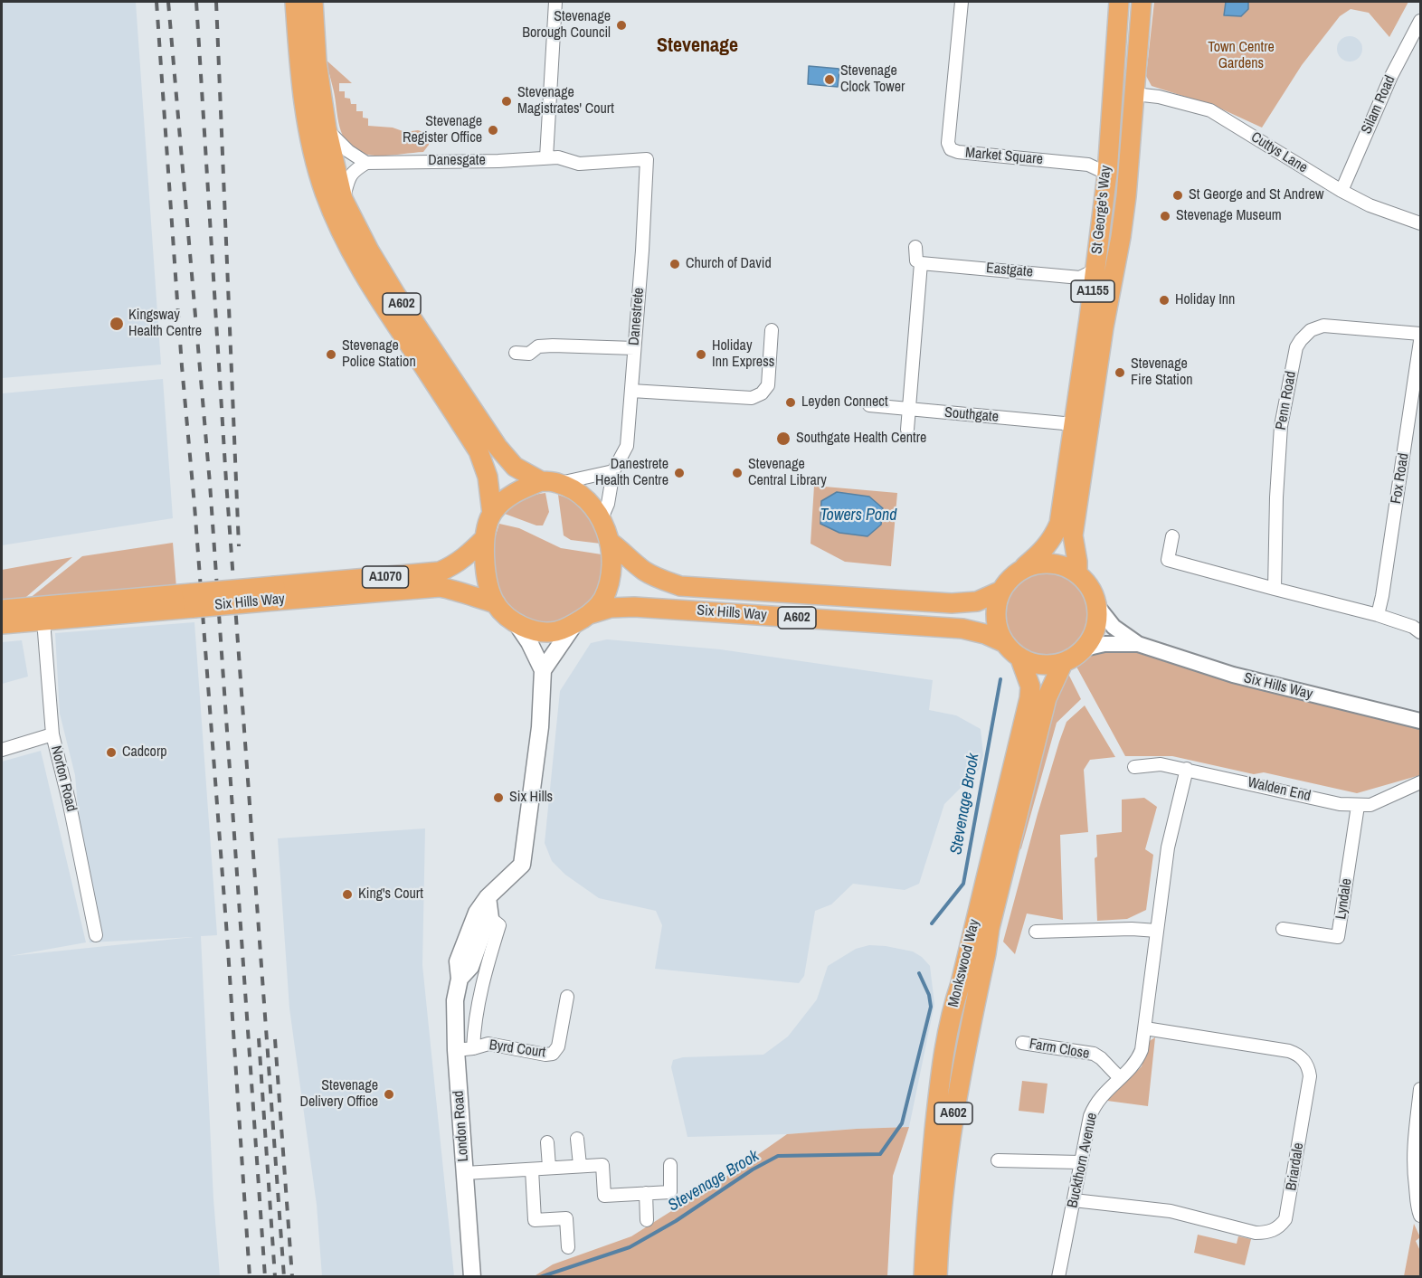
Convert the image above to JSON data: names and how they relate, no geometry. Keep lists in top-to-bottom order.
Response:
{
  "streets": {
    "main road": [
      "St George's Way",
      "A1155",
      "A602",
      "A1070",
      "Six Hills Way",
      "Monkswood Way",
      "London Road"
    ],
    "street": [
      "Silam Road",
      "Cuttys Lane",
      "Market Square",
      "Danesgate",
      "Eastgate",
      "Danestrete",
      "Penn Road",
      "Southgate",
      "Fox Road",
      "Norton Road",
      "Walden End",
      "Lyndale",
      "Byrd Court",
      "Farm Close",
      "Buckthorn Avenue",
      "Briardale"
    ]
  },
  "crossings": [
    ["Silam Road", "Cuttys Lane"],
    ["Cuttys Lane", "St George's Way"],
    ["Market Square", "St George's Way"],
    ["Danesgate", "Danestrete"],
    ["St George's Way", "Eastgate"],
    ["St George's Way", "A602"],
    ["St George's Way", "Southgate"],
    ["St George's Way", "Six Hills Way"],
    ["St George's Way", "Monkswood Way"],
    ["A602", "Danestrete"],
    ["A602", "Six Hills Way"],
    ["A602", "Monkswood Way"],
    ["A602", "London Road"],
    ["Danestrete", "Six Hills Way"],
    ["Danestrete", "London Road"],
    ["Six Hills Way", "Norton Road"],
    ["Six Hills Way", "Monkswood Way"],
    ["Six Hills Way", "London Road"],
    ["Walden End", "Lyndale"],
    ["Walden End", "Buckthorn Avenue"],
    ["Byrd Court", "London Road"],
    ["Farm Close", "Buckthorn Avenue"],
    ["Buckthorn Avenue", "Briardale"]
  ],
  "districts": ["Stevenage"],
  "water": ["Towers Pond", "Stevenage Brook"],
  "parks": ["Town Centre Gardens"],
  "places": [
    "Stevenage Borough Council",
    "Stevenage Clock Tower",
    "Stevenage Magistrates' Court",
    "Stevenage Register Office",
    "St George and St Andrew",
    "Stevenage Museum",
    "Church of David",
    "Holiday Inn",
    "Kingsway Health Centre",
    "Stevenage Police Station",
    "Holiday Inn Express",
    "Stevenage Fire Station",
    "Leyden Connect",
    "Southgate Health Centre",
    "Danestrete Health Centre",
    "Stevenage Central Library",
    "Cadcorp",
    "Six Hills",
    "King's Court",
    "Stevenage Delivery Office"
  ]
}
